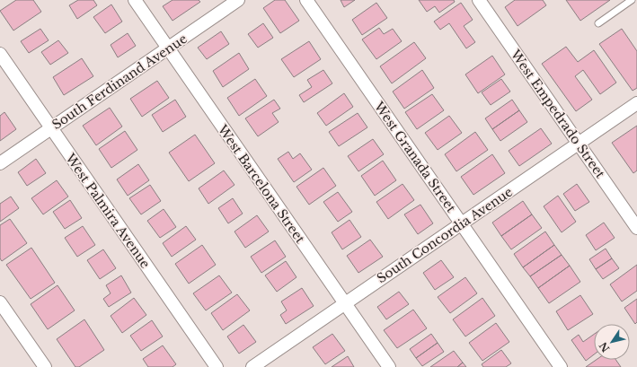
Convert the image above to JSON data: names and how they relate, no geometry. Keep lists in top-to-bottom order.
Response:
{
  "streets": {
    "street": [
      "South Ferdinand Avenue",
      "West Empedrado Street",
      "West Granada Street",
      "West Barcelona Street",
      "West Palmira Avenue",
      "South Concordia Avenue"
    ]
  },
  "crossings": [
    ["South Ferdinand Avenue", "West Barcelona Street"],
    ["South Ferdinand Avenue", "West Palmira Avenue"],
    ["West Empedrado Street", "South Concordia Avenue"],
    ["West Granada Street", "South Concordia Avenue"],
    ["West Barcelona Street", "South Concordia Avenue"]
  ],
  "north": "bottom left"
}
